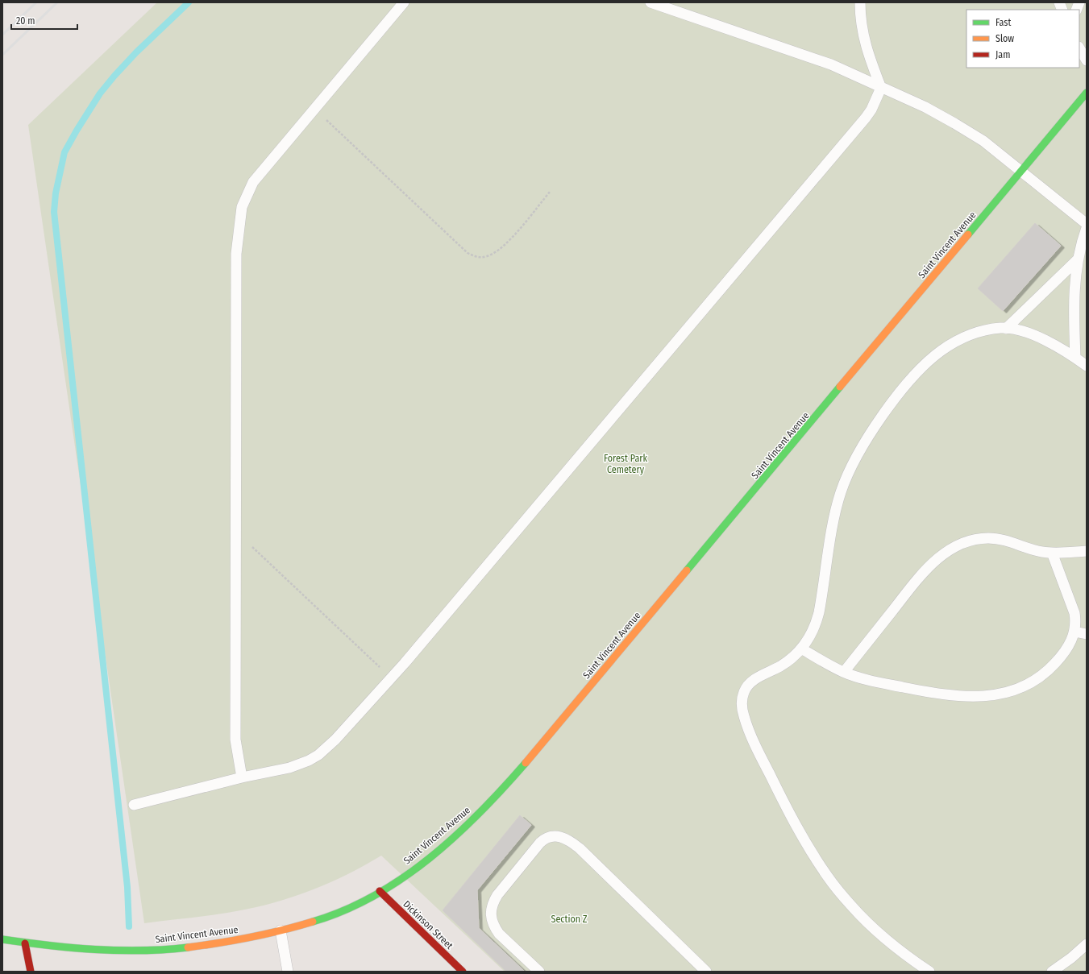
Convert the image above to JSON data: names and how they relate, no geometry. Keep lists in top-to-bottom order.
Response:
{
  "streets": {
    "street": ["Saint Vincent Avenue", "Dickinson Street"]
  },
  "crossings": [
    ["Saint Vincent Avenue", "Dickinson Street"]
  ],
  "parks": ["Forest Park Cemetery", "Section Z"],
  "legend": ["Fast", "Slow", "Jam"],
  "scale_bar": "20 m"
}
